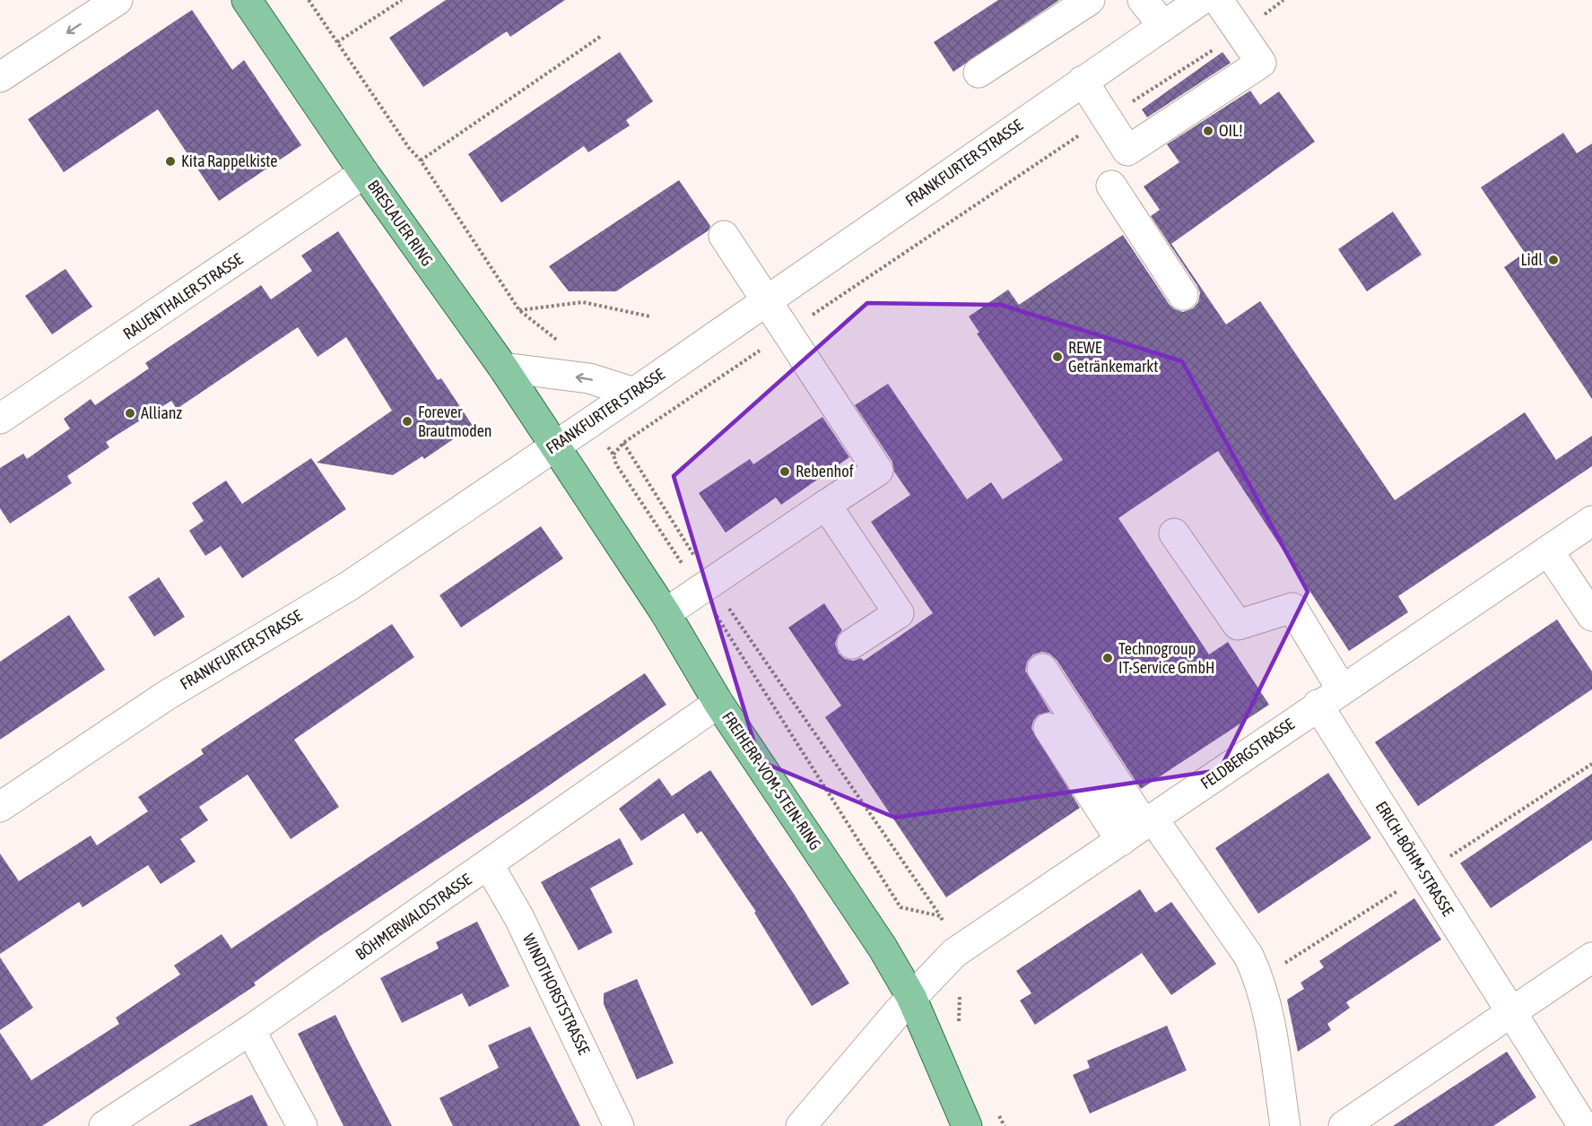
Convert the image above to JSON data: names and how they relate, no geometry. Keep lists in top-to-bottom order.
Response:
{
  "streets": {
    "main road": ["BRESLAUER RING", "FREIHERR-VOM-STEIN-RING"],
    "street": [
      "FRANKFURTER STRASSE",
      "RAUENTHALER STRASSE",
      "FELDBERGSTRASSE",
      "ERICH-BÖHM-STRASSE",
      "BÖHMERWALDSTRASSE",
      "WINDTHORSTSTRASSE"
    ]
  },
  "crossings": [
    ["FRANKFURTER STRASSE", "BRESLAUER RING"],
    ["FRANKFURTER STRASSE", "FREIHERR-VOM-STEIN-RING"],
    ["BRESLAUER RING", "RAUENTHALER STRASSE"],
    ["BRESLAUER RING", "FREIHERR-VOM-STEIN-RING"],
    ["FELDBERGSTRASSE", "FREIHERR-VOM-STEIN-RING"],
    ["FELDBERGSTRASSE", "ERICH-BÖHM-STRASSE"],
    ["FREIHERR-VOM-STEIN-RING", "BÖHMERWALDSTRASSE"],
    ["BÖHMERWALDSTRASSE", "WINDTHORSTSTRASSE"]
  ],
  "places": [
    "OIL!",
    "Kita Rappelkiste",
    "Lidl",
    "REWE Getränkemarkt",
    "Allianz",
    "Forever Brautmoden",
    "Rebenhof",
    "Technogroup IT-Service GmbH"
  ]
}
